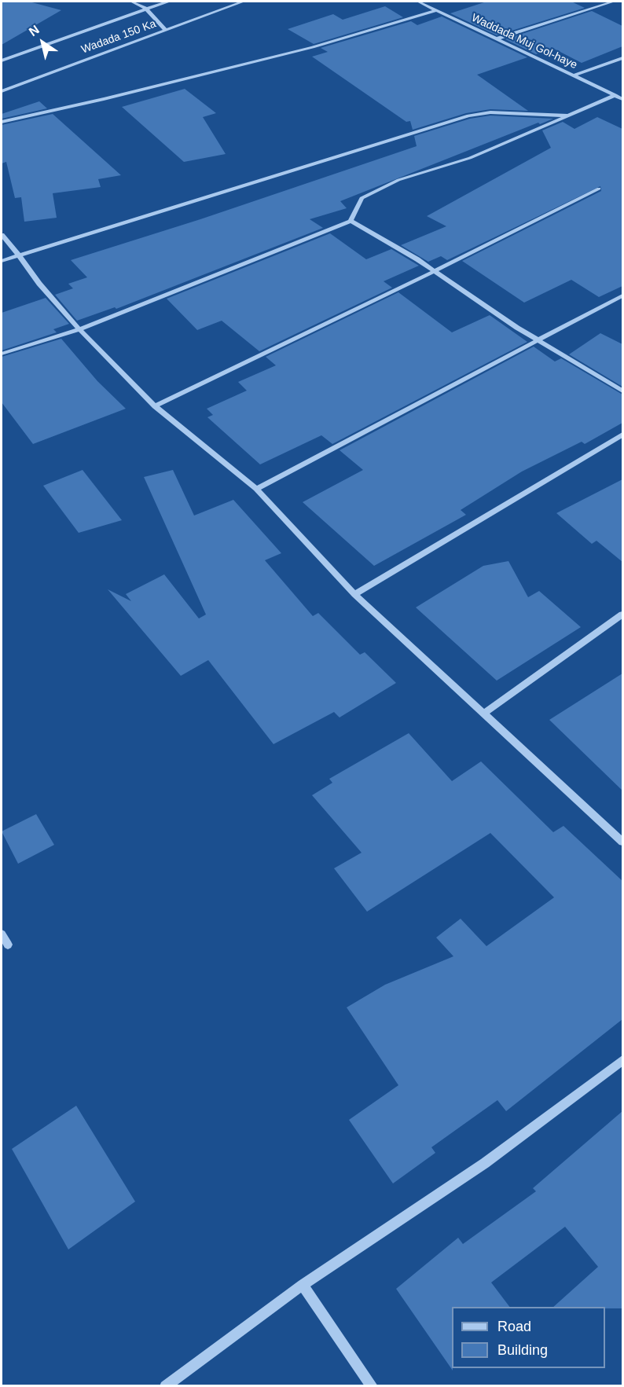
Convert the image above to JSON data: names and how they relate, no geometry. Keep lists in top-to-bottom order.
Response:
{
  "streets": {
    "street": ["Wadada 150 Ka", "Waddada Muj Gol-haye"]
  },
  "legend": ["Road", "Building"],
  "north": "top left"
}
